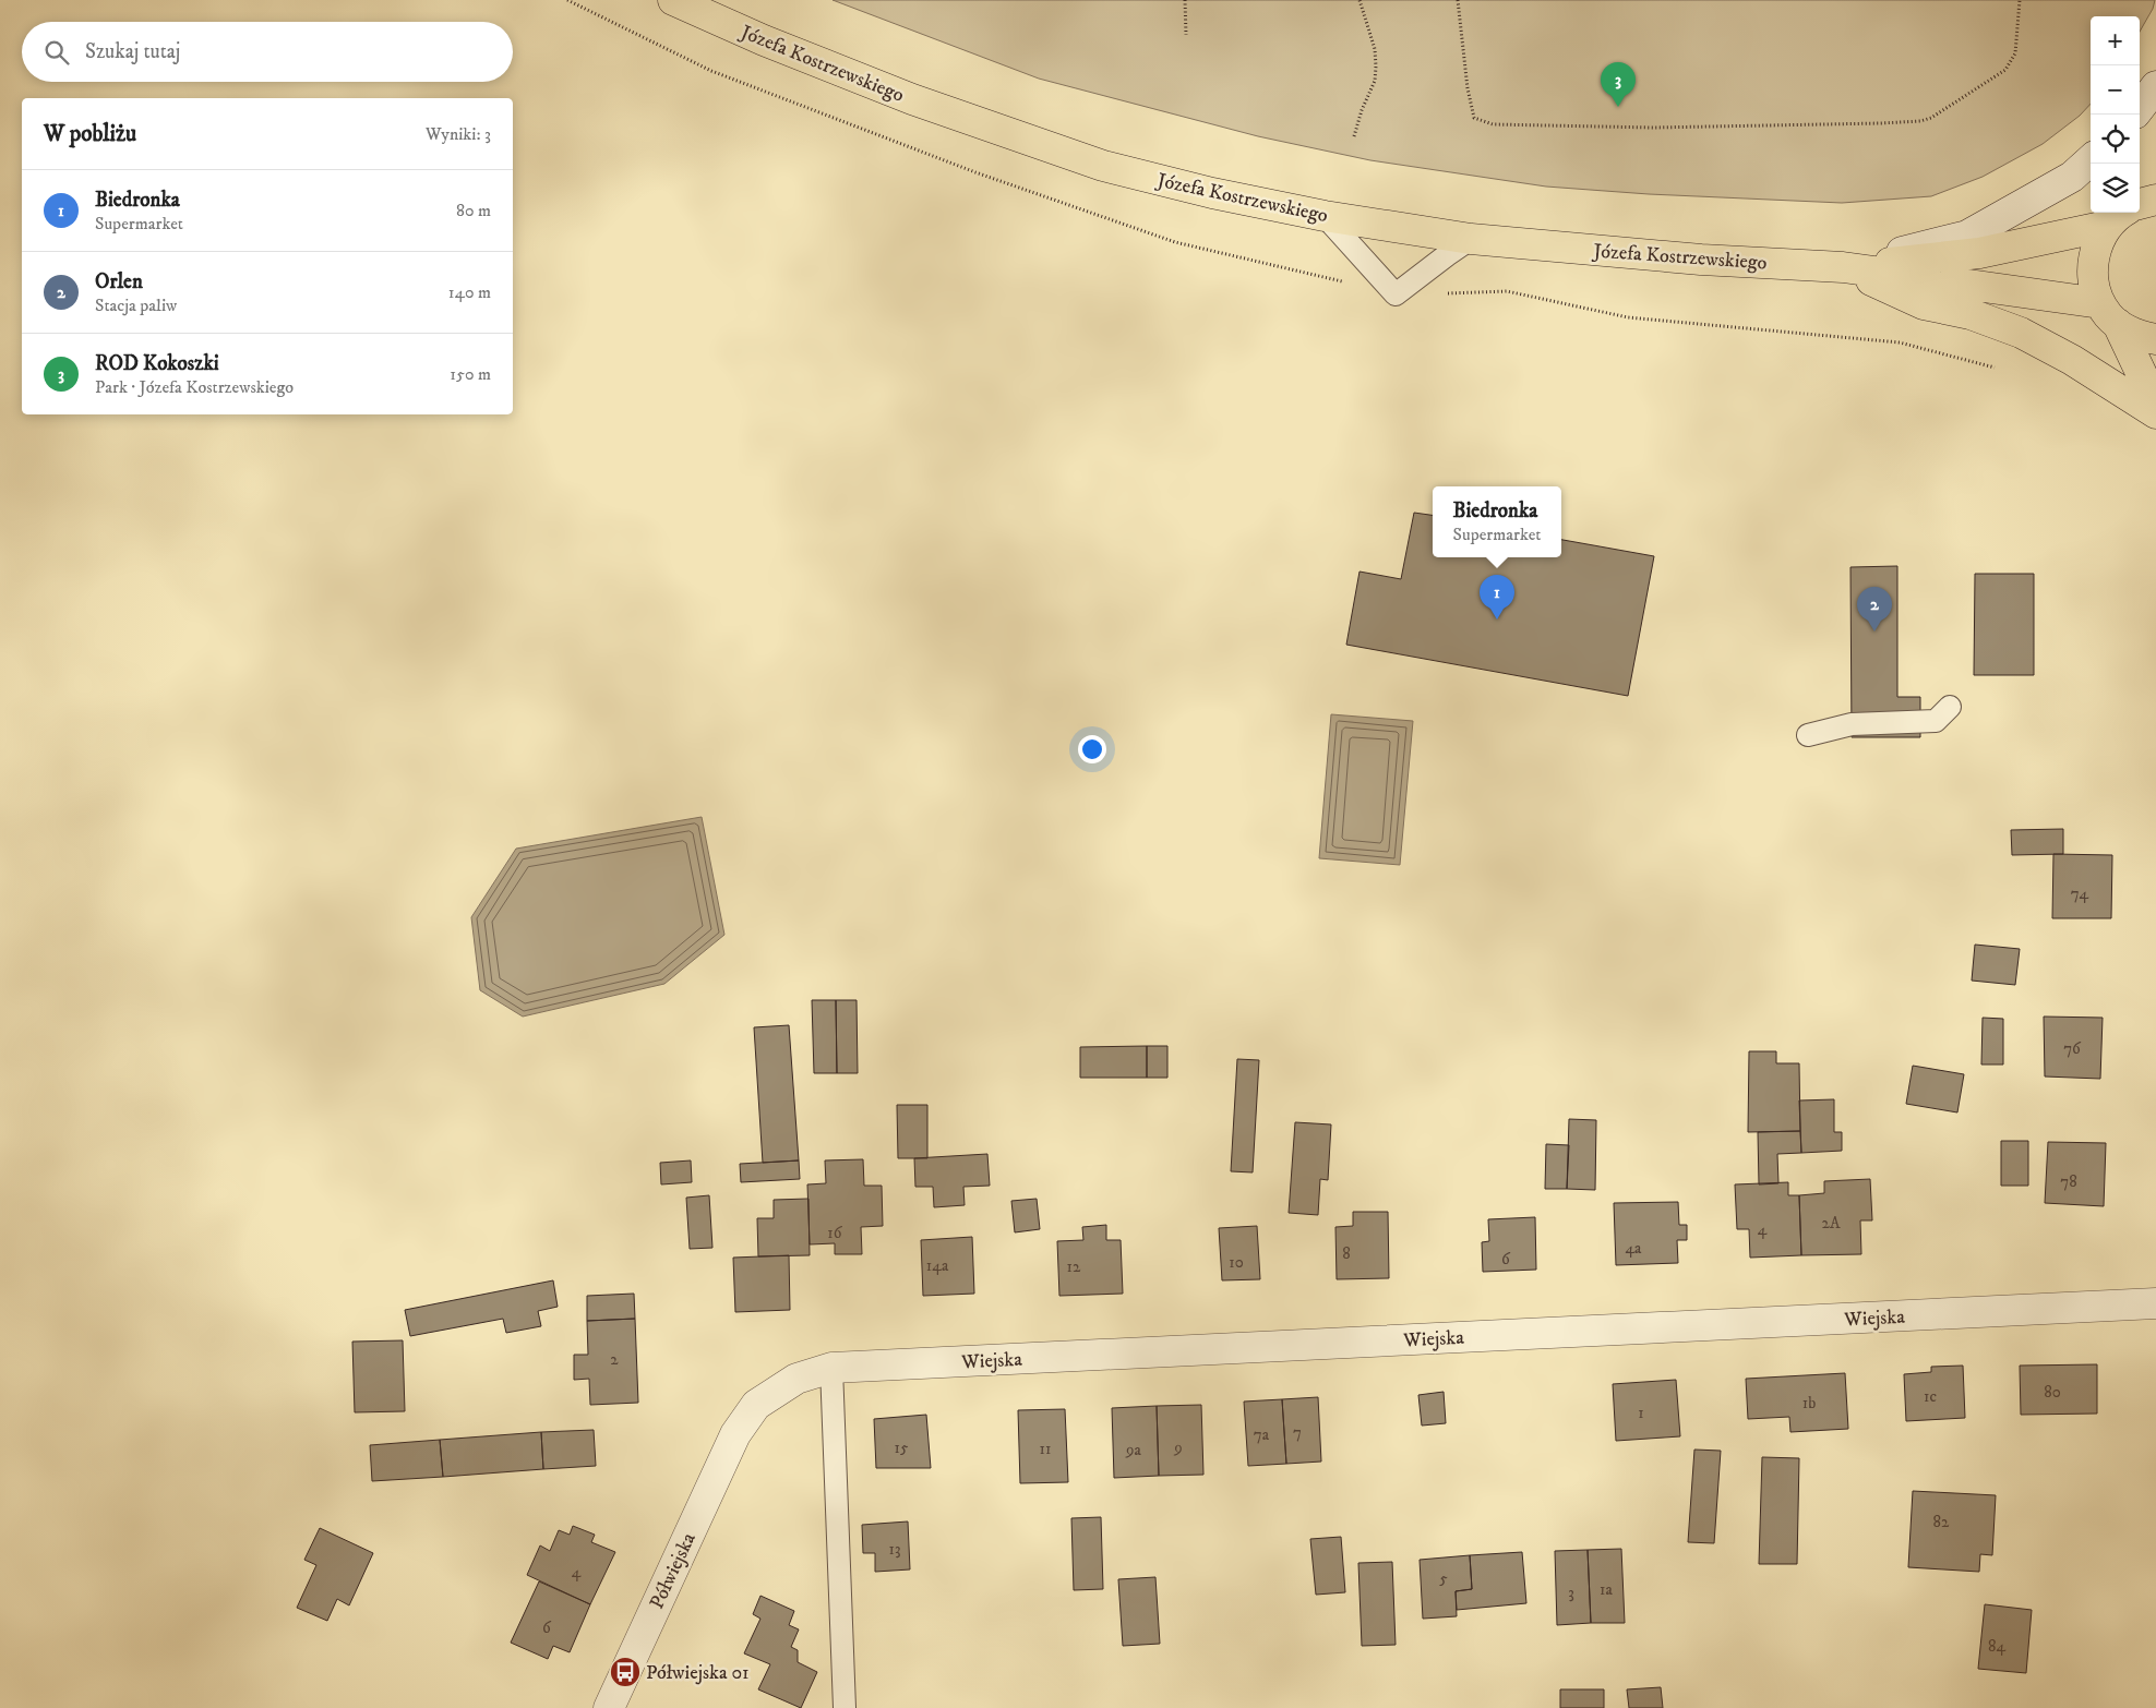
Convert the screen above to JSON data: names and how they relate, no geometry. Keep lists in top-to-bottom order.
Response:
{
  "streets": {
    "main road": ["Józefa Kostrzewskiego"],
    "street": ["Wiejska", "Półwiejska"]
  },
  "crossings": [
    ["Wiejska", "Półwiejska"]
  ],
  "places": {
    "bus stop": ["Półwiejska 01"]
  },
  "house_numbers": [
    "74",
    "76",
    "78",
    "2A",
    "4",
    "16",
    "4a",
    "8",
    "6",
    "10",
    "14a",
    "12",
    "2",
    "80",
    "1c",
    "1b",
    "1",
    "7",
    "7a",
    "15",
    "9",
    "11",
    "9a",
    "82",
    "13",
    "4",
    "5",
    "1a",
    "3",
    "6",
    "84"
  ],
  "page": {
    "map_buttons": ["+", "−"],
    "search": "Szukaj tutaj",
    "pins": ["3", "1", "2"],
    "heading": ["W pobliżu", "Wyniki: 3"],
    "list": [
      {
        "mark": "1",
        "name": "Biedronka",
        "note": "Supermarket",
        "value": "80 m"
      },
      {
        "mark": "2",
        "name": "Orlen",
        "note": "Stacja paliw",
        "value": "140 m"
      },
      {
        "mark": "3",
        "name": "ROD Kokoszki",
        "note": "Park · Józefa Kostrzewskiego",
        "value": "150 m"
      }
    ],
    "popup": ["Biedronka", "Supermarket"]
  }
}
